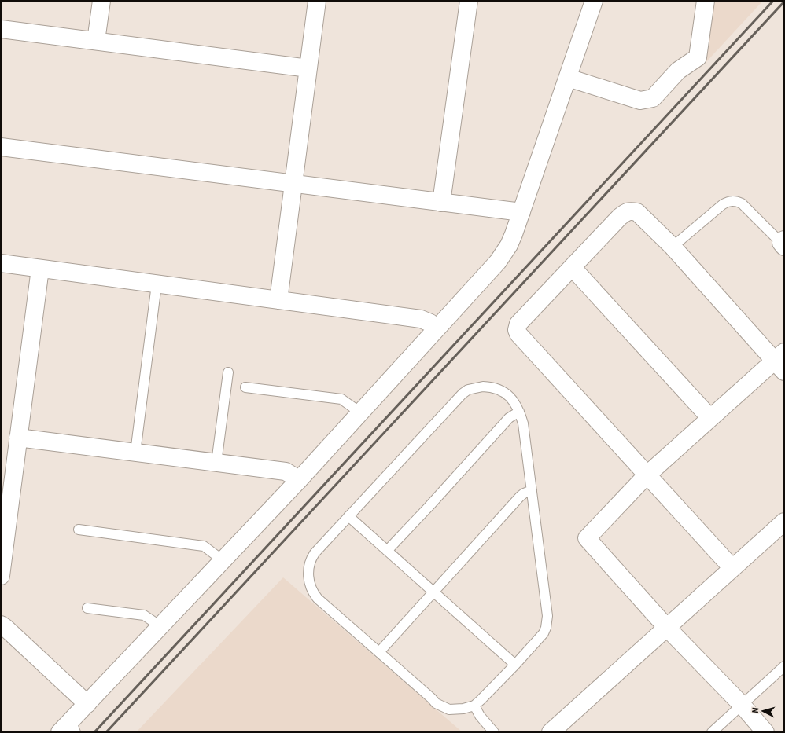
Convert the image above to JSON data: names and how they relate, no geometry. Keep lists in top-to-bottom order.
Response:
{
  "north": "left"
}
